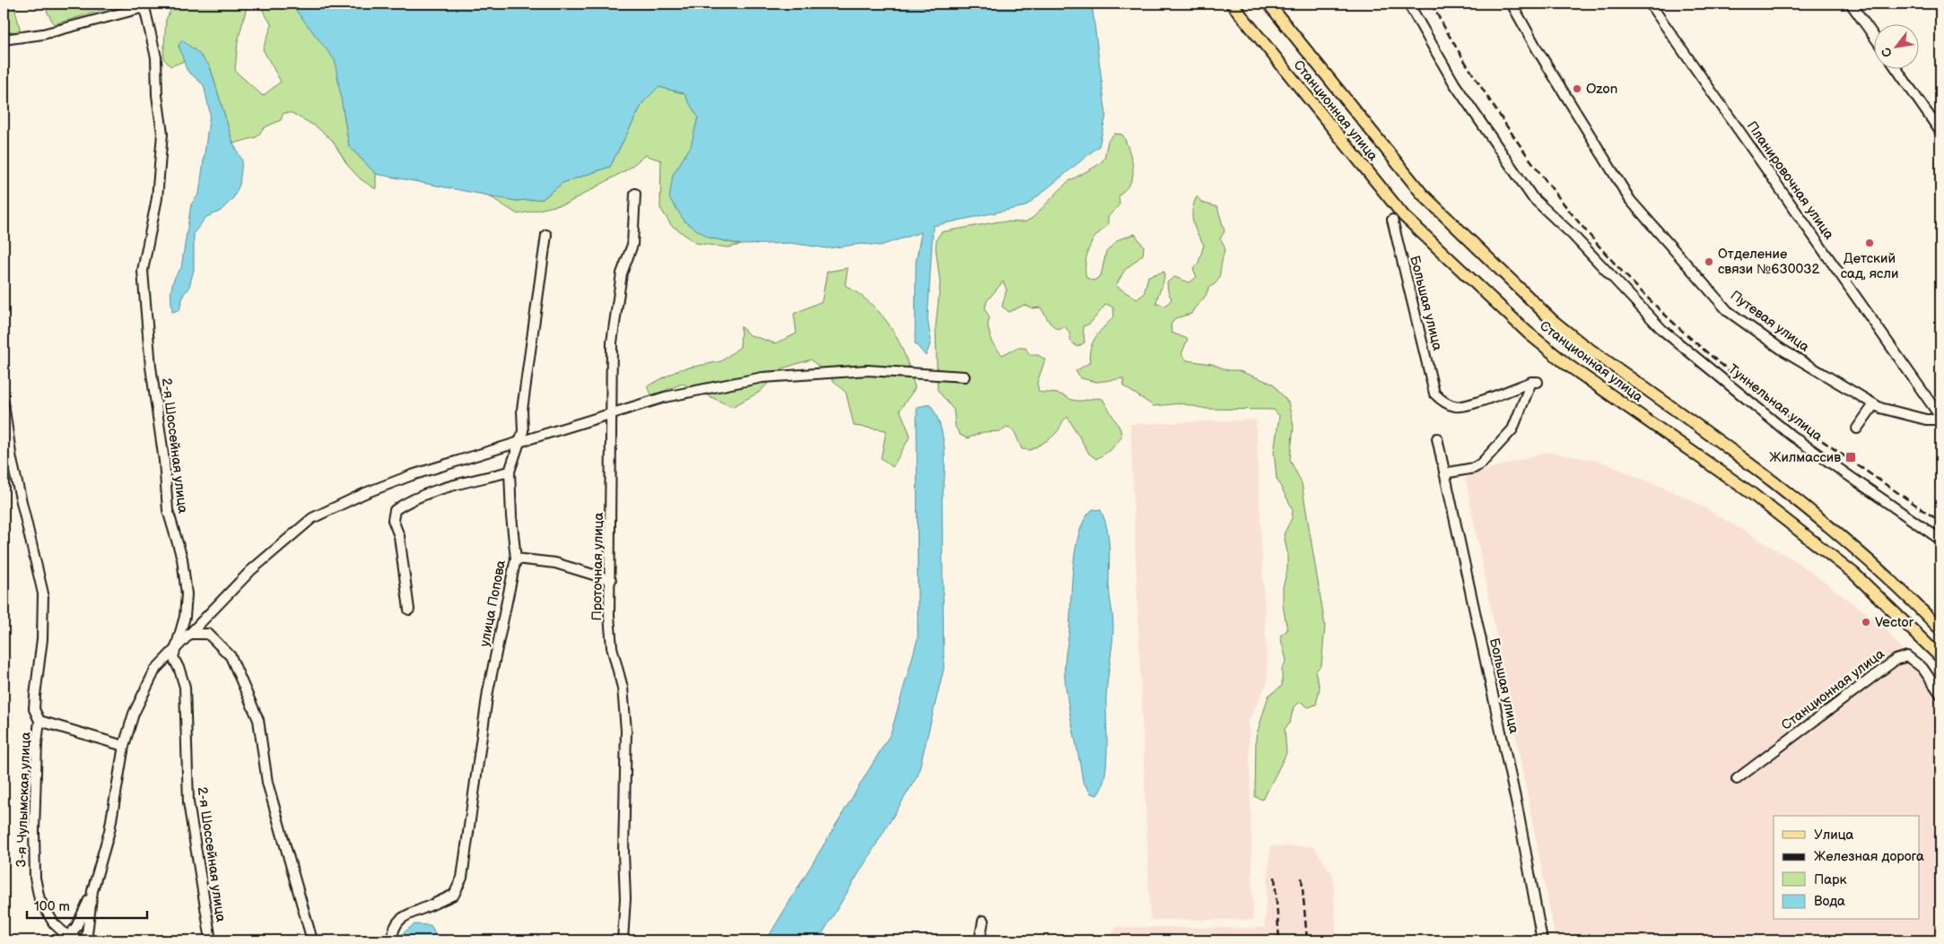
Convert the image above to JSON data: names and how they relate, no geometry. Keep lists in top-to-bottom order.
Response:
{
  "streets": {
    "main road": ["Станционная улица"],
    "street": [
      "Планировочная улица",
      "Большая улица",
      "Путевая улица",
      "Туннельная улица",
      "2-я Шоссейная улица",
      "Проточная улица",
      "улица Попова",
      "3-я Чулымская улица"
    ]
  },
  "crossings": [
    ["Планировочная улица", "Путевая улица"]
  ],
  "places": {
    "other": [
      "Ozon",
      "Детский сад, ясли",
      "Отделение связи №630032",
      "Vector"
    ],
    "transit": ["Жилмассив"]
  },
  "legend": [
    "Улица",
    "Железная дорога",
    "Парк",
    "Вода"
  ],
  "scale_bar": "100 m",
  "north": "bottom left"
}
